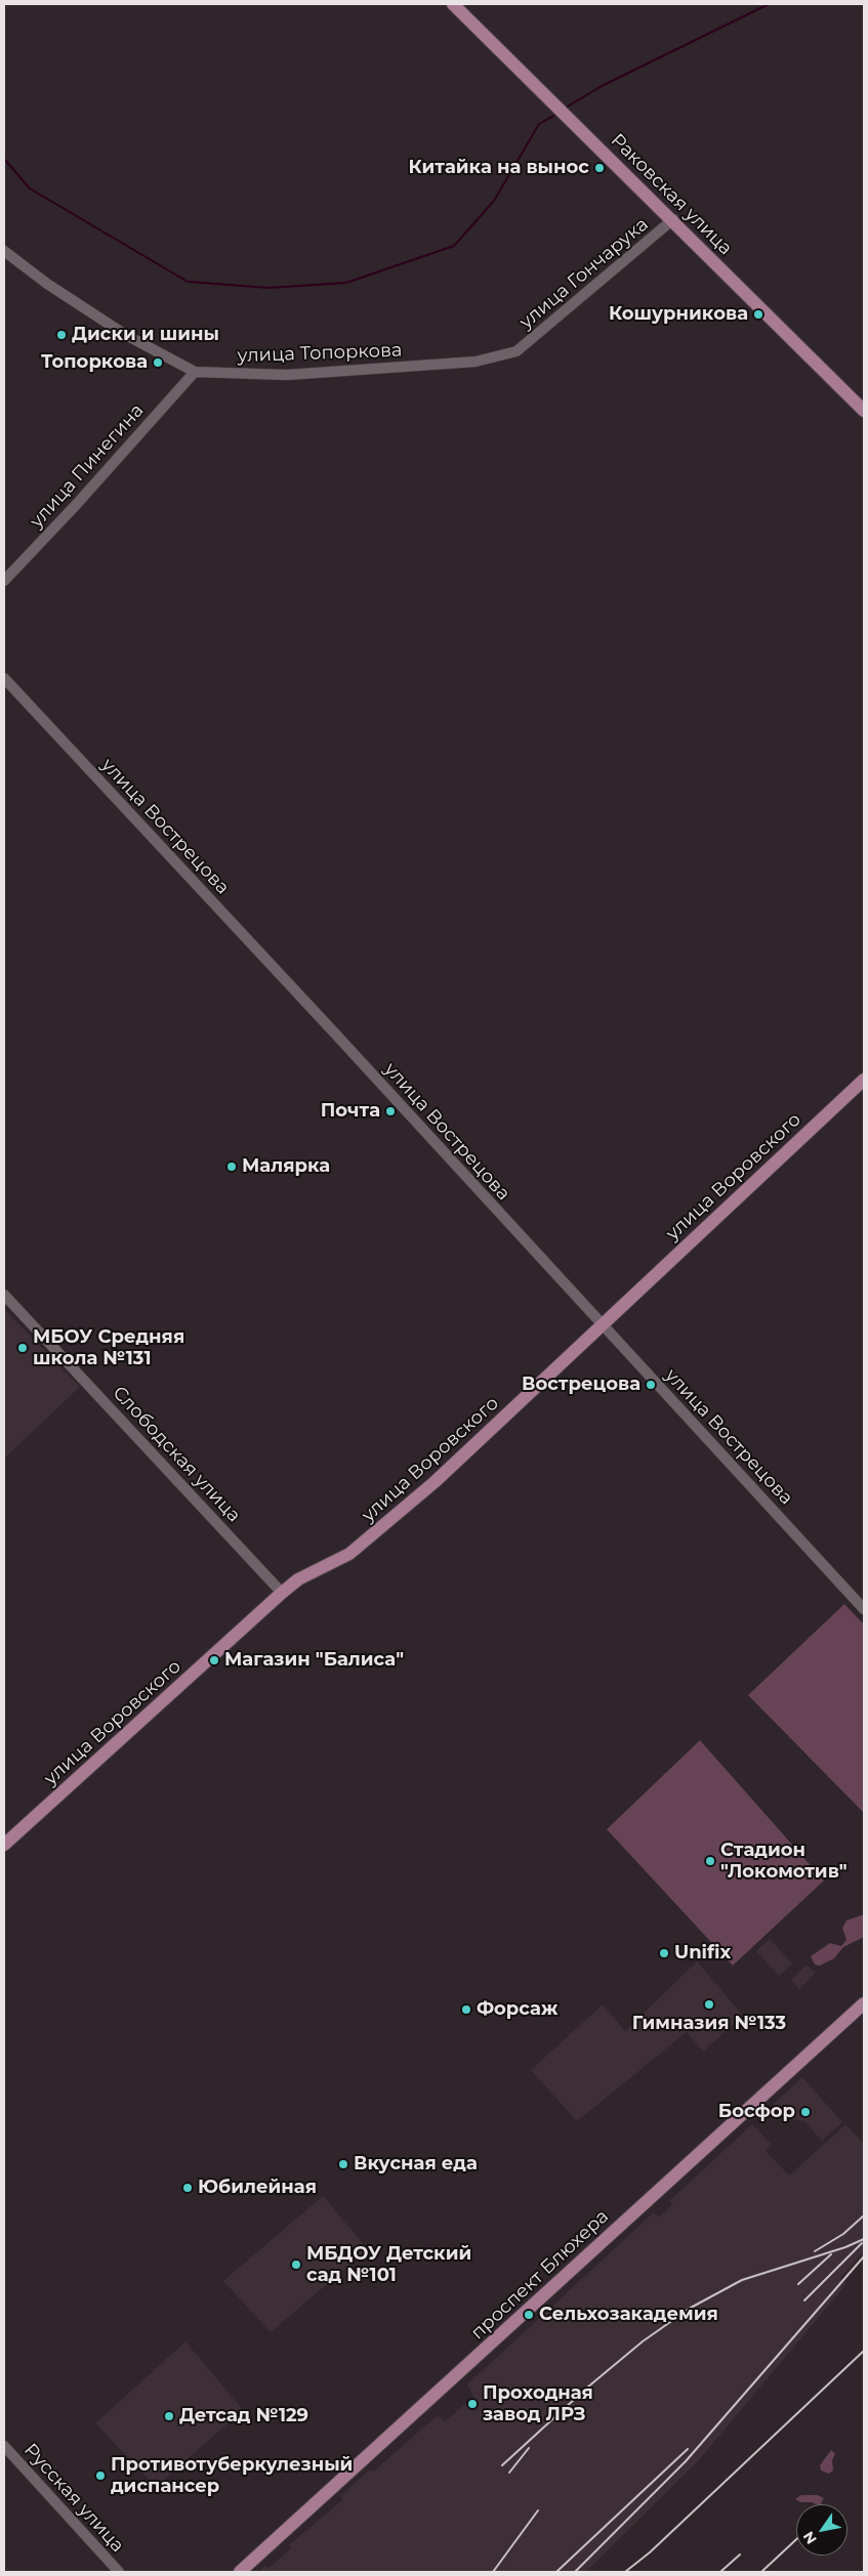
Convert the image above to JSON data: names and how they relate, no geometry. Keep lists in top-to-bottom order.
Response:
{
  "streets": {
    "main road": ["Раковская улица", "улица Воровского", "проспект Блюхера"],
    "street": [
      "улица Гончарука",
      "улица Топоркова",
      "улица Пинегина",
      "улица Вострецова",
      "Слободская улица",
      "Русская улица"
    ]
  },
  "crossings": [
    ["Раковская улица", "улица Гончарука"],
    ["улица Гончарука", "улица Топоркова"],
    ["улица Топоркова", "улица Пинегина"],
    ["улица Вострецова", "улица Воровского"],
    ["улица Воровского", "Слободская улица"]
  ],
  "places": [
    "Китайка на вынос",
    "Кошурникова",
    "Диски и шины",
    "Топоркова",
    "Почта",
    "Малярка",
    "МБОУ Средняя школа №131",
    "Вострецова",
    "Магазин \"Балиса\"",
    "Стадион \"Локомотив\"",
    "Unifix",
    "Гимназия №133",
    "Форсаж",
    "Босфор",
    "Вкусная еда",
    "Юбилейная",
    "МБДОУ Детский сад №101",
    "Сельхозакадемия",
    "Проходная завод ЛРЗ",
    "Детсад №129",
    "Противотуберкулезный диспансер"
  ],
  "north": "bottom left"
}
